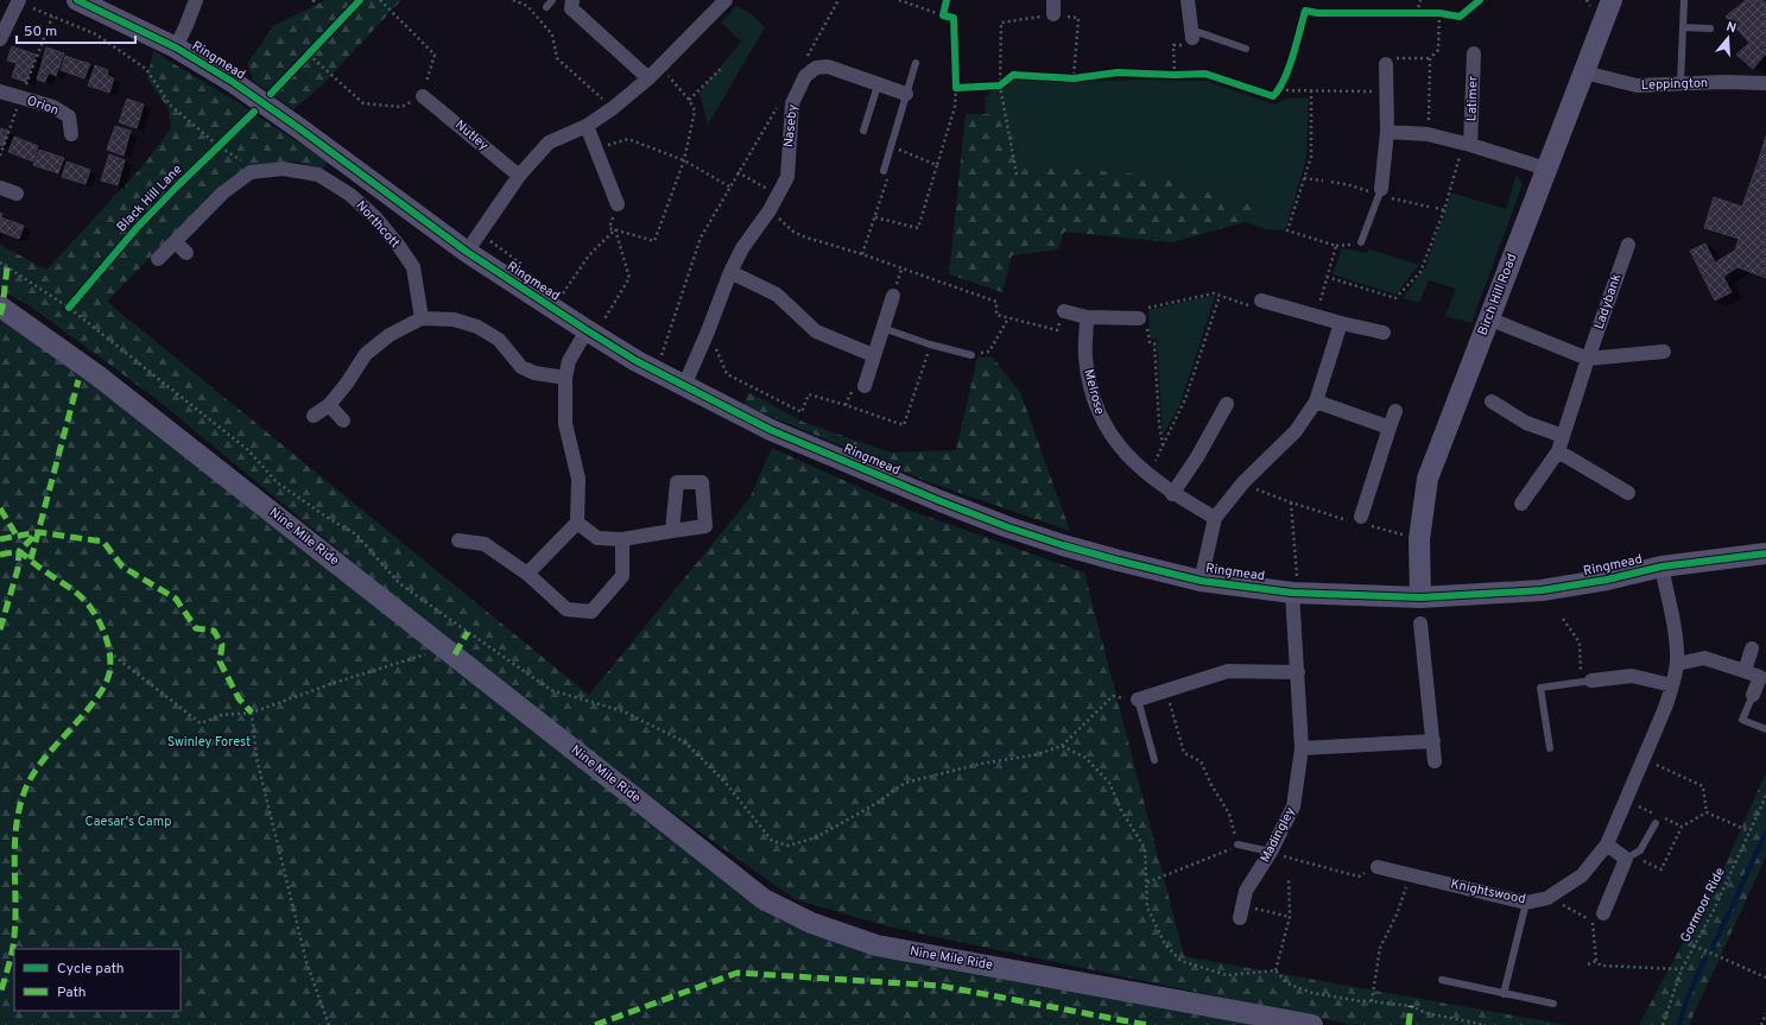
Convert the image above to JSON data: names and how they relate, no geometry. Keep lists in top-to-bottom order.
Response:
{
  "streets": {
    "street": [
      "Ringmead",
      "Leppington",
      "Latimer",
      "Orion",
      "Naseby",
      "Nutley",
      "Northcott",
      "Birch Hill Road",
      "Ladybank",
      "Melrose",
      "Nine Mile Ride",
      "Madingley",
      "Knightswood"
    ],
    "path": ["Gormoor Ride"],
    "cycle path": ["Black Hill Lane"]
  },
  "crossings": [
    ["Ringmead", "Naseby"],
    ["Ringmead", "Birch Hill Road"],
    ["Ringmead", "Madingley"],
    ["Ringmead", "Knightswood"],
    ["Leppington", "Birch Hill Road"]
  ],
  "parks": ["Swinley Forest", "Caesar's Camp"],
  "legend": ["Cycle path", "Path"],
  "scale_bar": "50 m",
  "north": "top"
}
